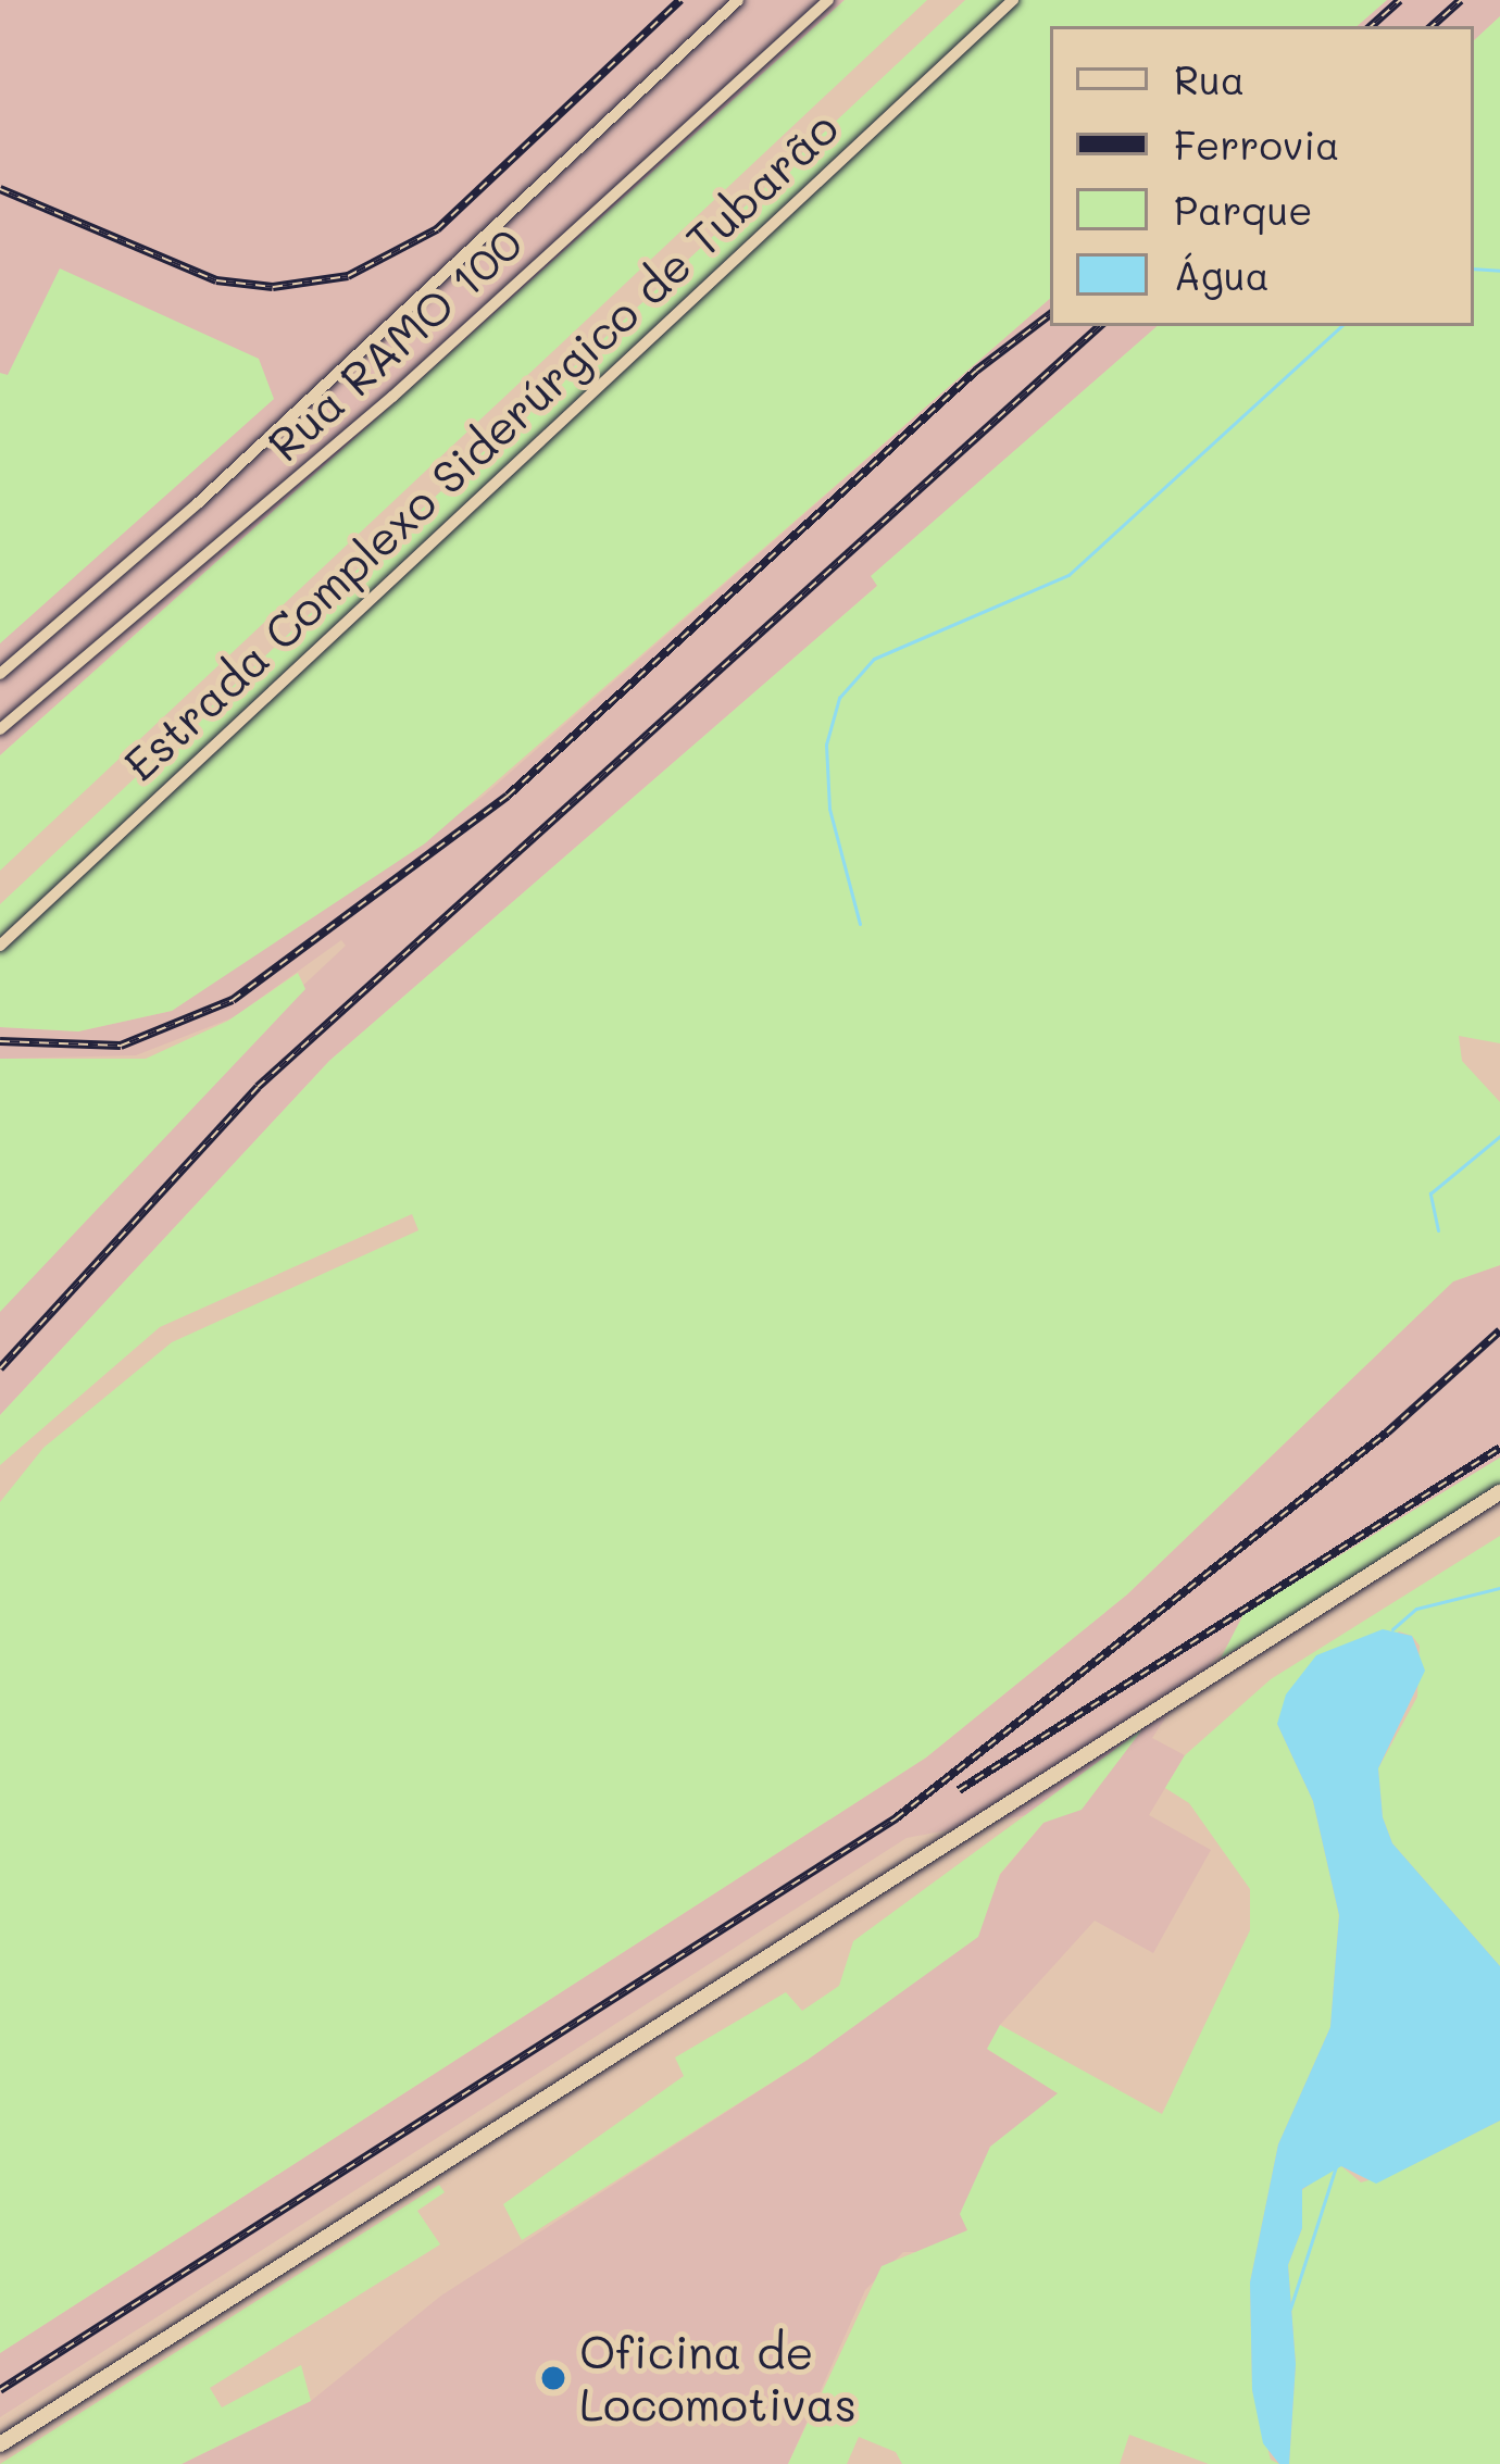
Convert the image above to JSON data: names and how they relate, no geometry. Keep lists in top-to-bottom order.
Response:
{
  "streets": {
    "street": ["Rua RAMO 100", "Estrada Complexo Siderúrgico de Tubarão"]
  },
  "places": ["Oficina de Locomotivas"],
  "legend": [
    "Rua",
    "Ferrovia",
    "Parque",
    "Água"
  ]
}
